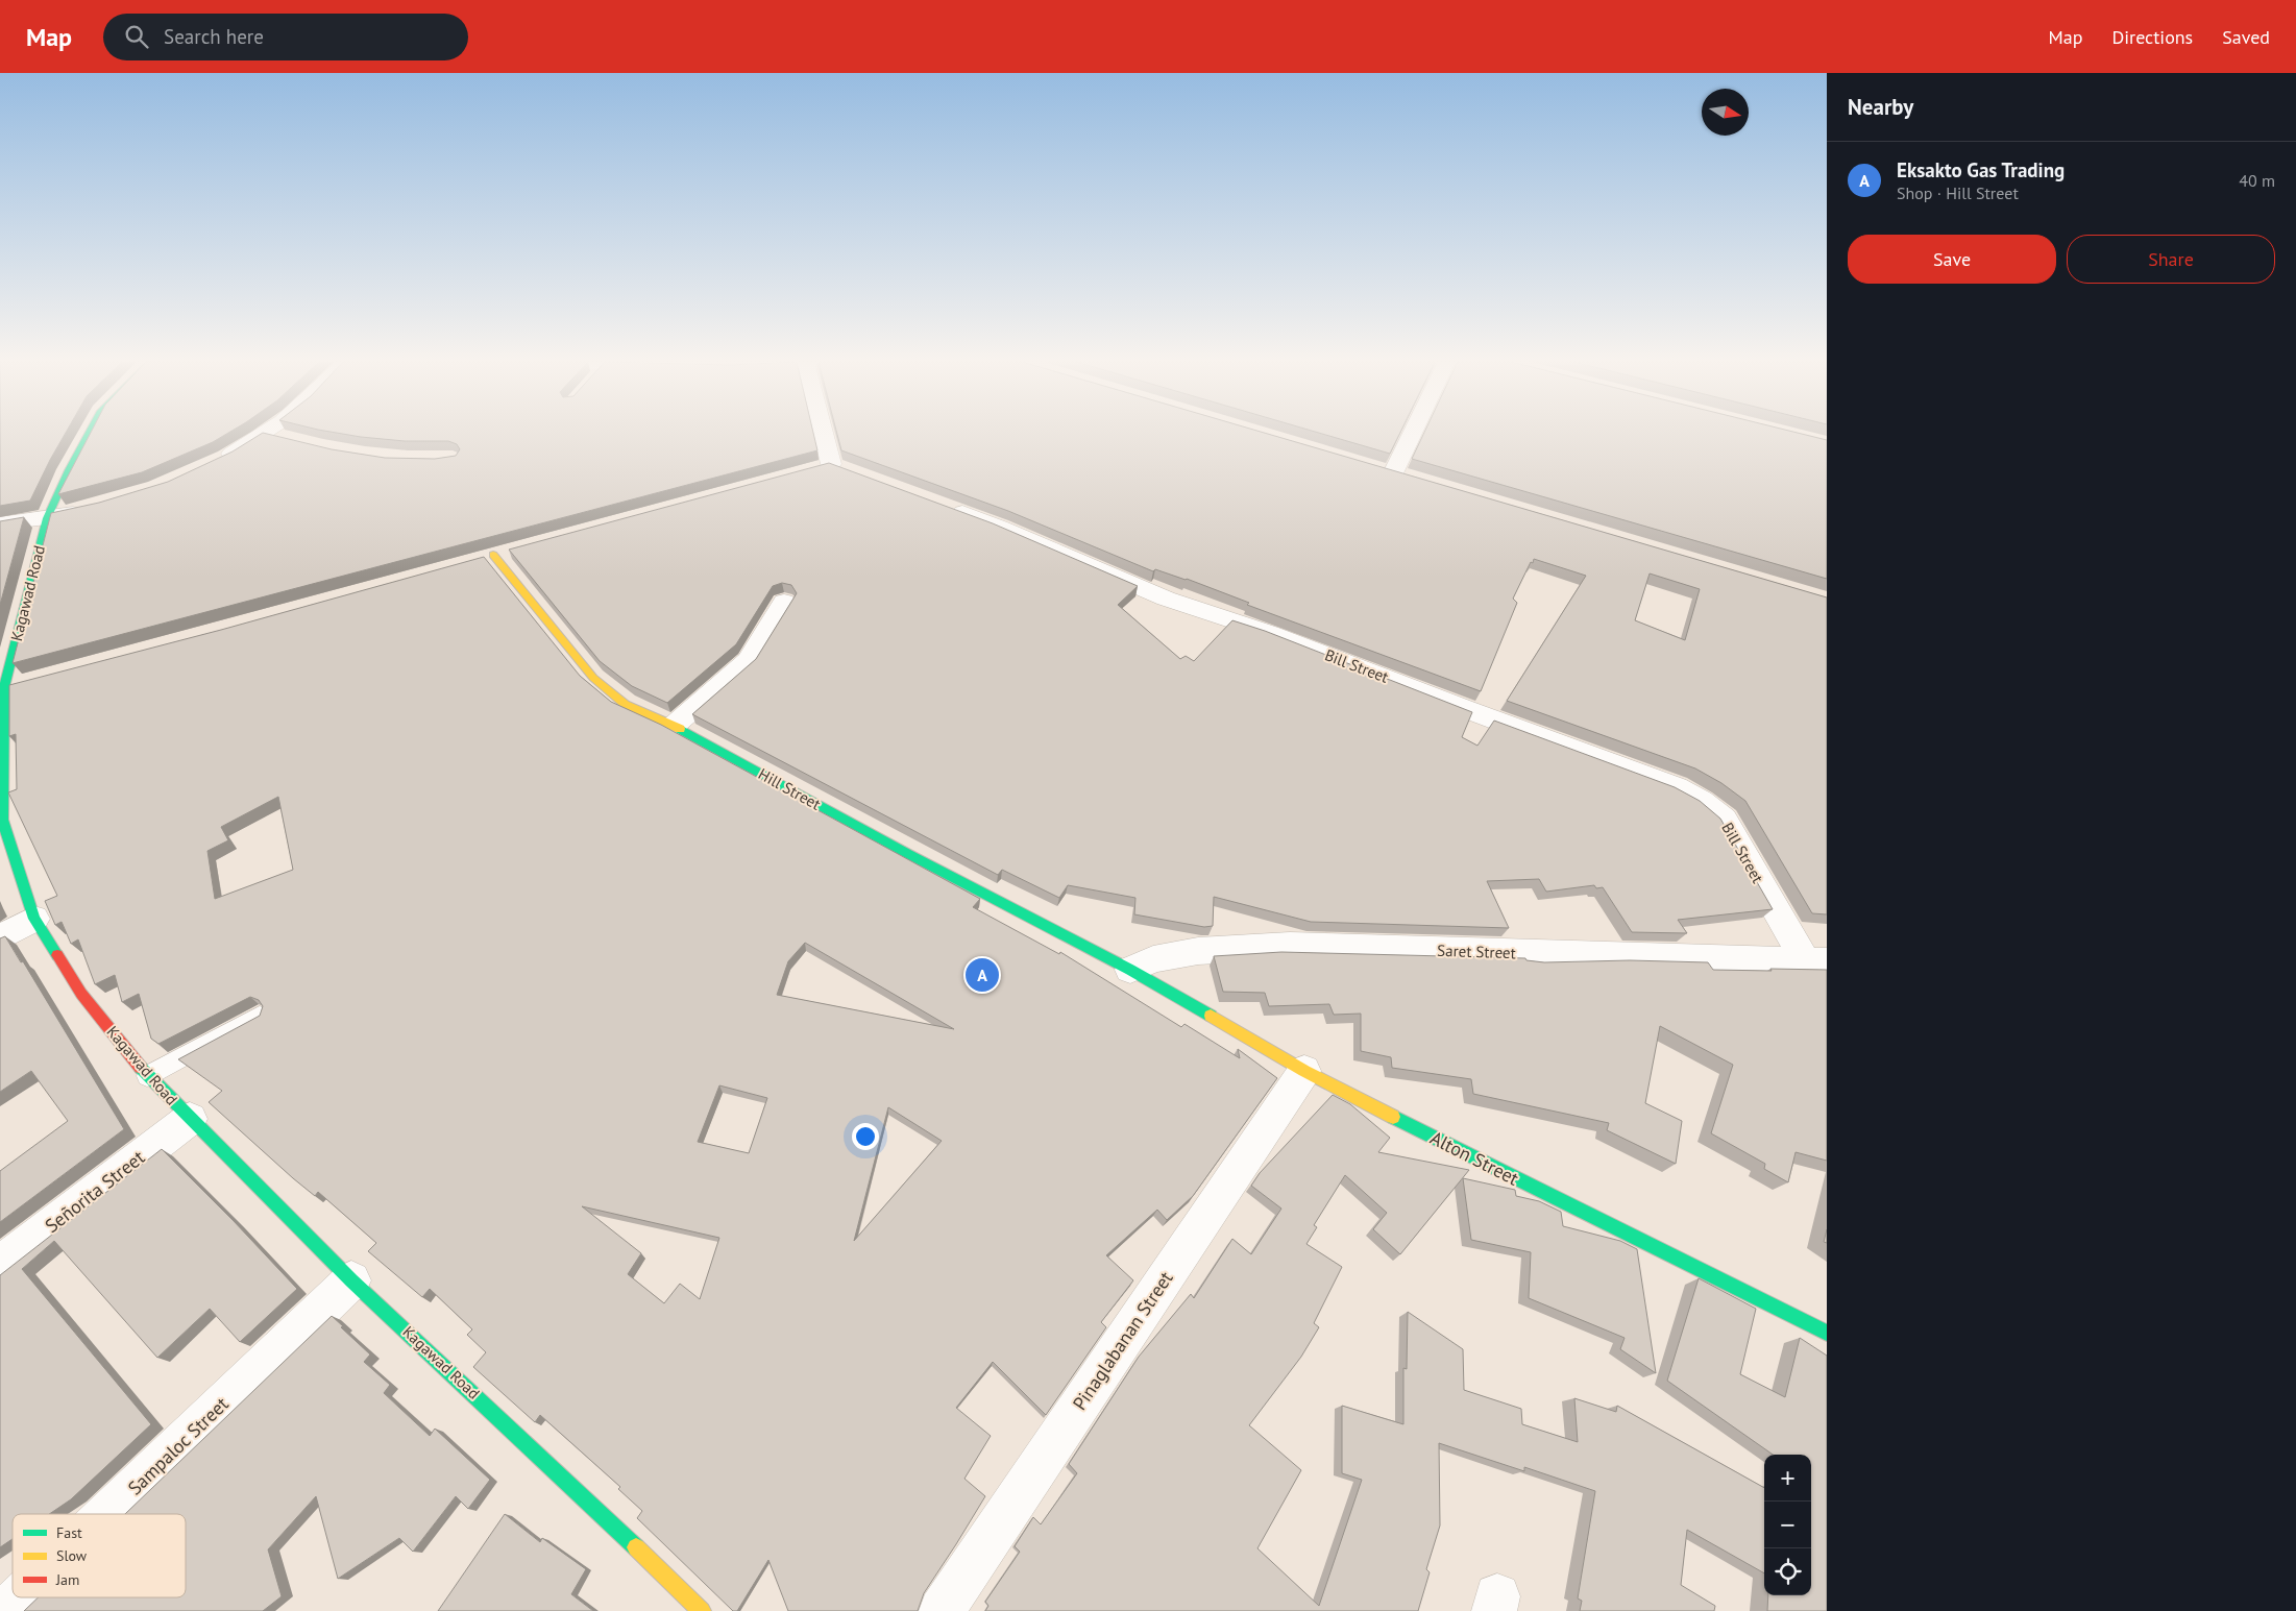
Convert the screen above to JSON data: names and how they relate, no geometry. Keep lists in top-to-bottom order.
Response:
{
  "streets": {
    "street": [
      "Kagawad Road",
      "Bill Street",
      "Hill Street",
      "Saret Street",
      "Alton Street",
      "Señorita Street",
      "Pinaglabanan Street",
      "Sampaloc Street"
    ]
  },
  "crossings": [
    ["Kagawad Road", "Señorita Street"],
    ["Kagawad Road", "Sampaloc Street"],
    ["Bill Street", "Saret Street"],
    ["Hill Street", "Saret Street"],
    ["Hill Street", "Alton Street"],
    ["Saret Street", "Alton Street"],
    ["Alton Street", "Pinaglabanan Street"]
  ],
  "legend": ["Fast", "Slow", "Jam"],
  "north": "right",
  "page": {
    "header": "Map",
    "search": "Search here",
    "nav": ["Map", "Directions", "Saved"],
    "heading": "Nearby",
    "list": [
      {
        "mark": "A",
        "name": "Eksakto Gas Trading",
        "note": "Shop · Hill Street",
        "value": "40 m"
      }
    ],
    "buttons": ["Save", "Share"],
    "pins": "A",
    "map_buttons": ["+", "−"]
  }
}
